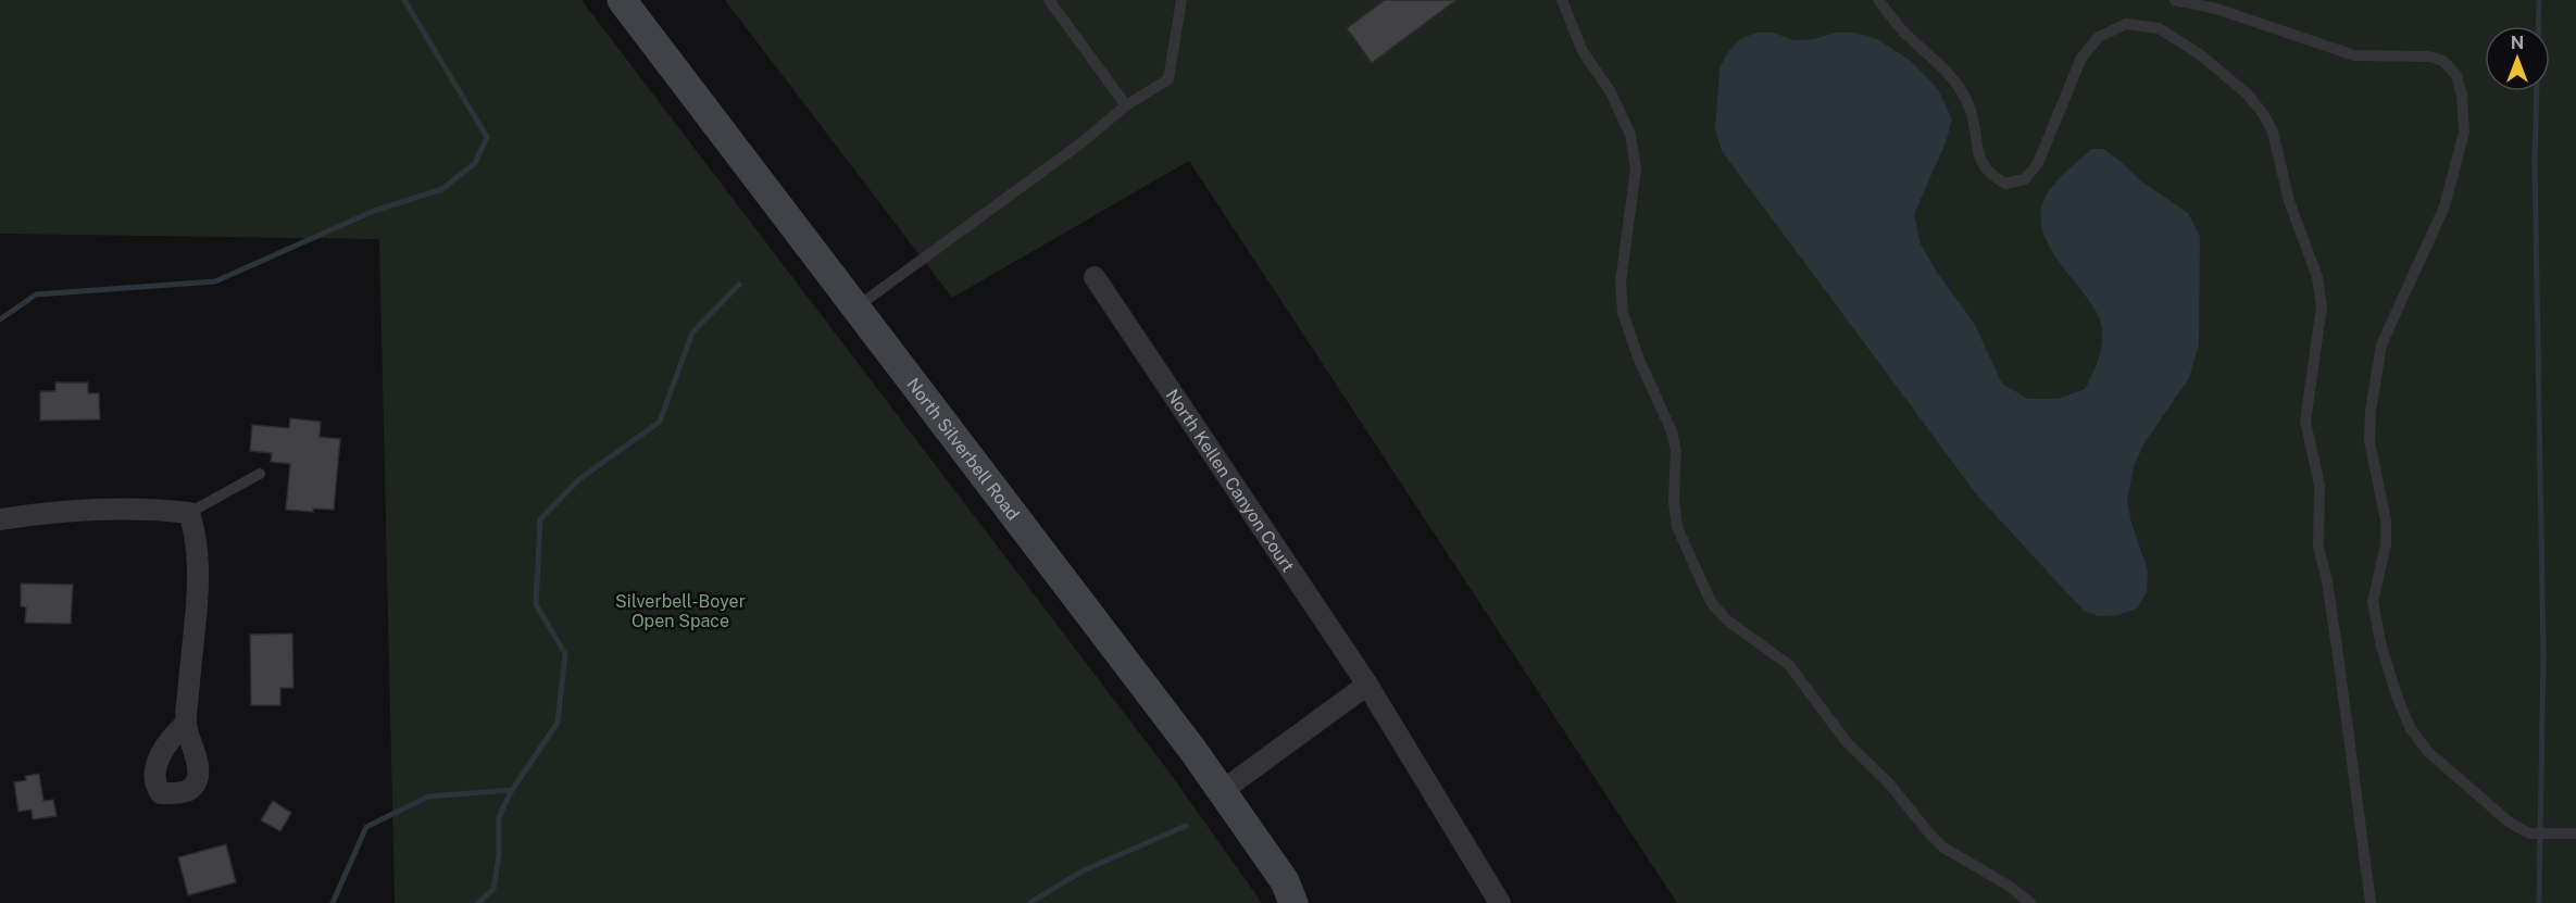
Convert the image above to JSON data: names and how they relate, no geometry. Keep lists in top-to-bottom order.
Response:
{
  "streets": {
    "main road": ["North Silverbell Road"],
    "street": ["North Kellen Canyon Court"]
  },
  "parks": ["Silverbell-Boyer Open Space"],
  "north": "top"
}
